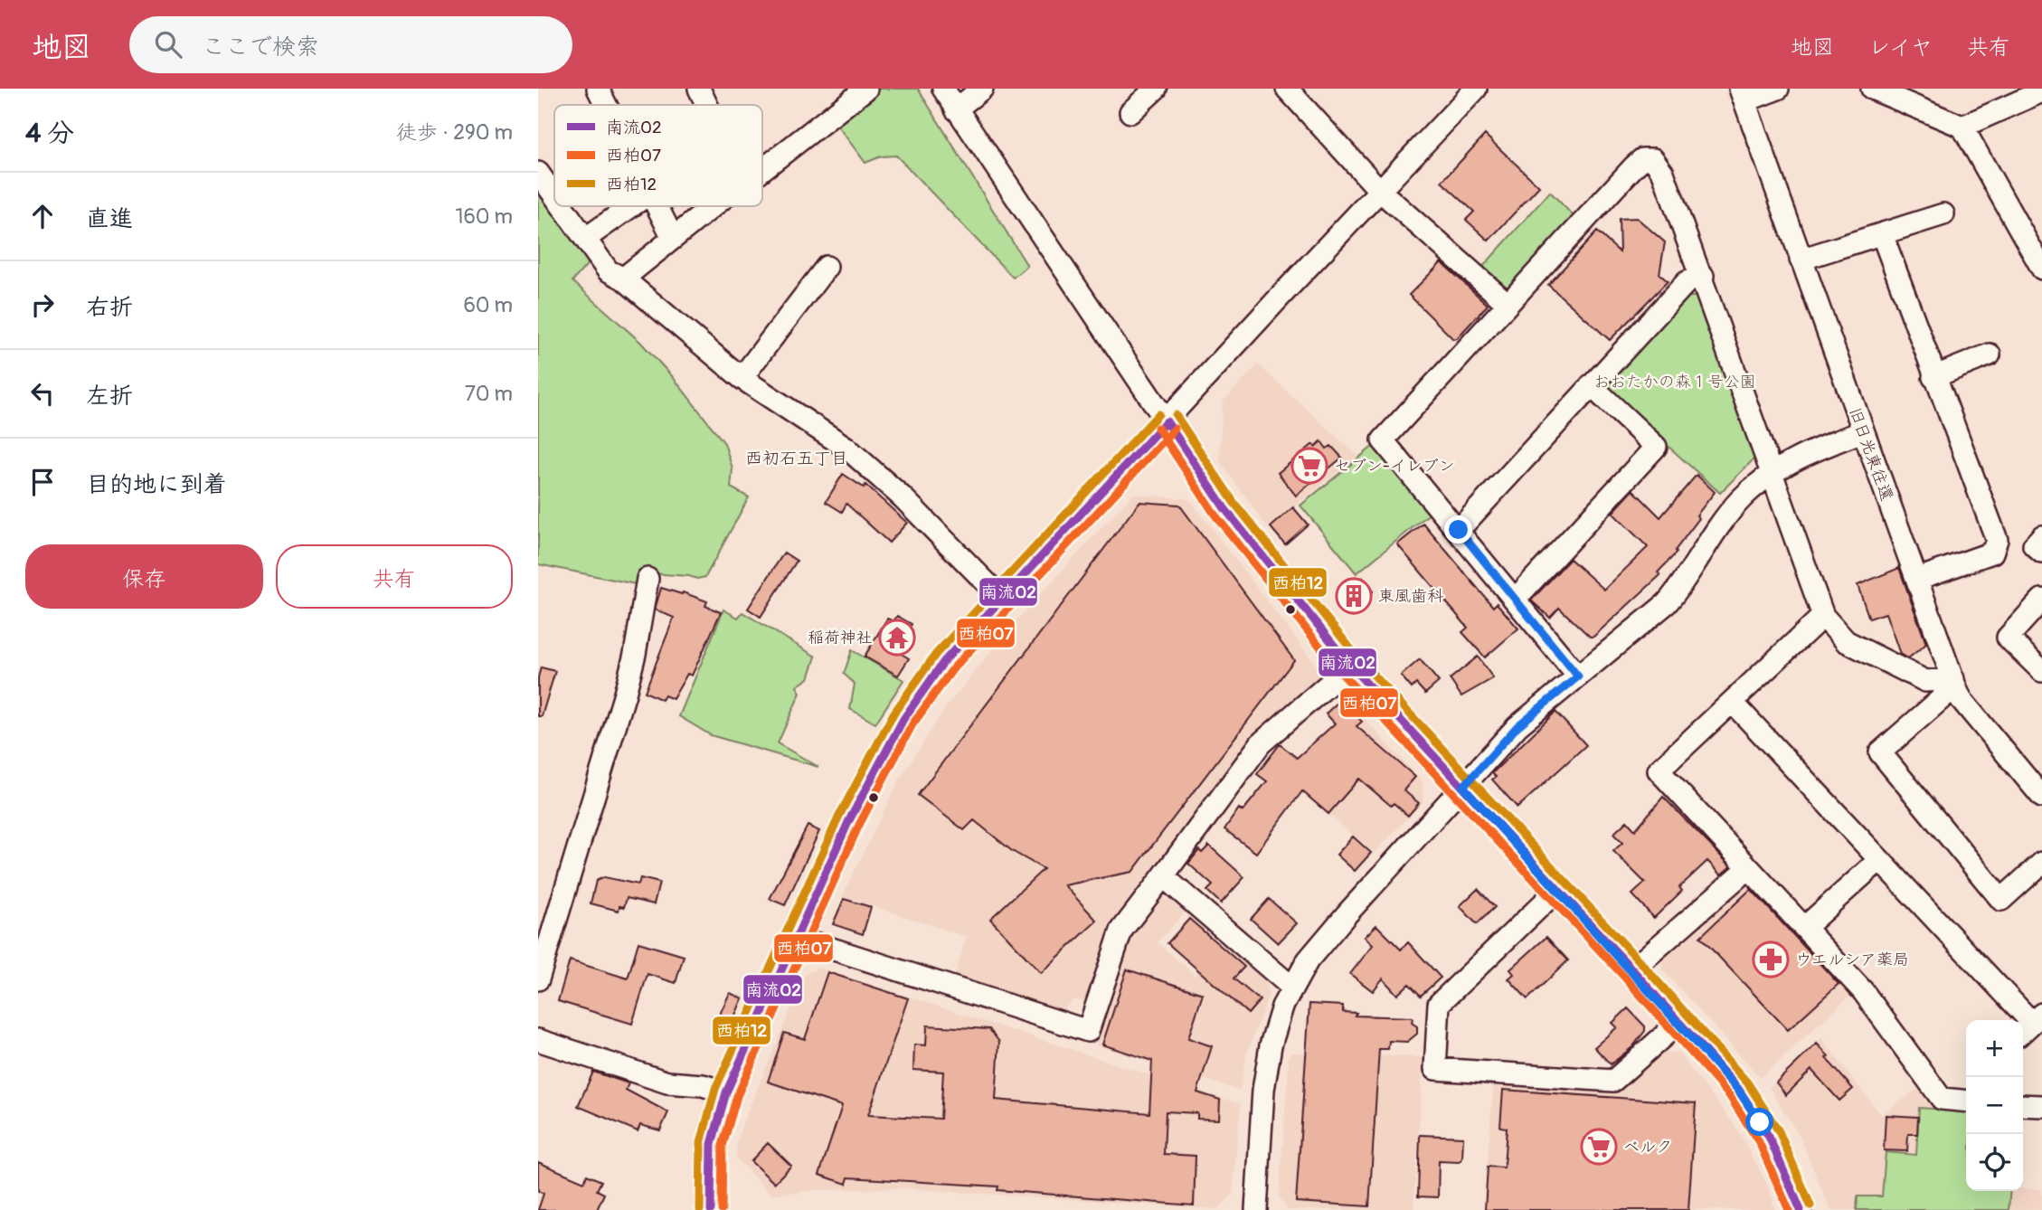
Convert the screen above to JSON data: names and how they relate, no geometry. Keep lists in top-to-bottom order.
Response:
{
  "streets": {
    "street": ["旧日光東往還"]
  },
  "districts": ["西初石五丁目"],
  "parks": ["おおたかの森１号公園"],
  "places": {
    "supermarket": ["セブン-イレブン", "ベルク"],
    "building": ["東風歯科"],
    "temple": ["稲荷神社"],
    "pharmacy": ["ウエルシア薬局"]
  },
  "lines": ["transit line 西柏12", "transit line 南流02", "transit line 西柏07"],
  "legend": ["南流02", "西柏07", "西柏12"],
  "page": {
    "header": "地図",
    "search": "ここで検索",
    "nav": ["地図", "レイヤ", "共有"],
    "heading": ["4 分", "徒歩 · 290 m"],
    "list": [
      ["直進", "160 m"],
      ["右折", "60 m"],
      ["左折", "70 m"],
      "目的地に到着"
    ],
    "buttons": ["保存", "共有"],
    "map_buttons": ["+", "−"]
  }
}
